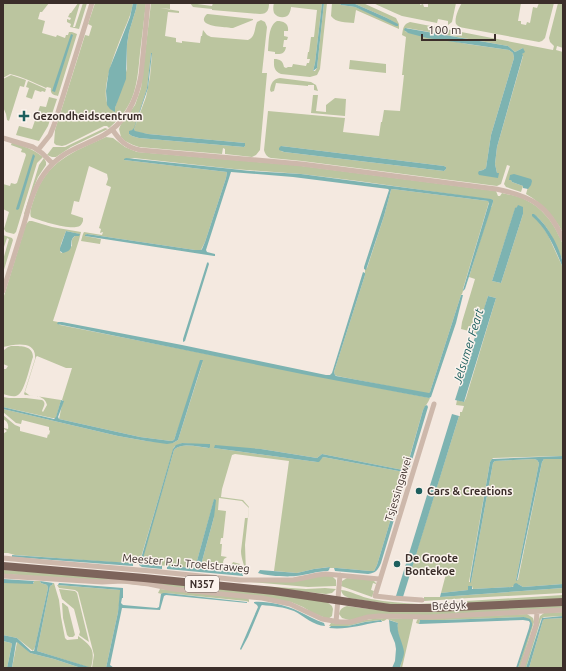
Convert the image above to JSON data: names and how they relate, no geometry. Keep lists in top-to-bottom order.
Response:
{
  "streets": {
    "main road": ["Meester P.J. Troelstraweg", "N357", "Brédyk"],
    "street": ["Tsjessingawei"]
  },
  "crossings": [
    ["Tsjessingawei", "Brédyk"],
    ["Meester P.J. Troelstraweg", "Brédyk"]
  ],
  "water": ["Jelsumer Feart"],
  "places": {
    "health": ["Gezondheidscentrum"],
    "other": ["Cars & Creations", "De Groote Bontekoe"]
  },
  "scale_bar": "100 m"
}
